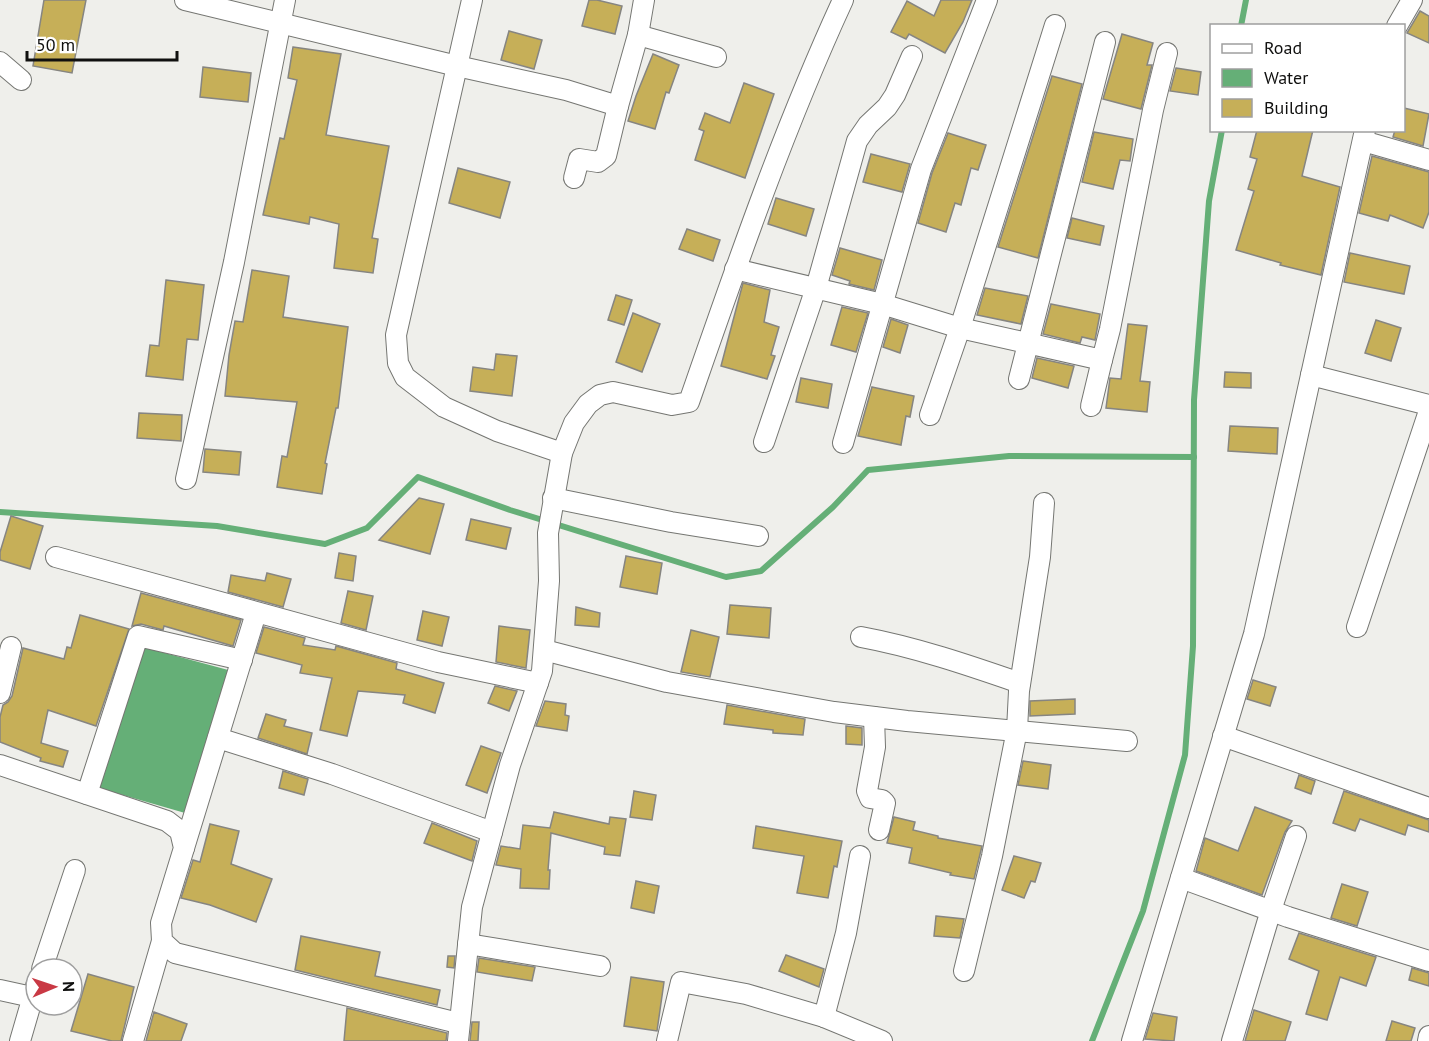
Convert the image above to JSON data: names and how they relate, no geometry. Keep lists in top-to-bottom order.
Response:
{
  "legend": ["Road", "Water", "Building"],
  "scale_bar": "50 m",
  "north": "right"
}
